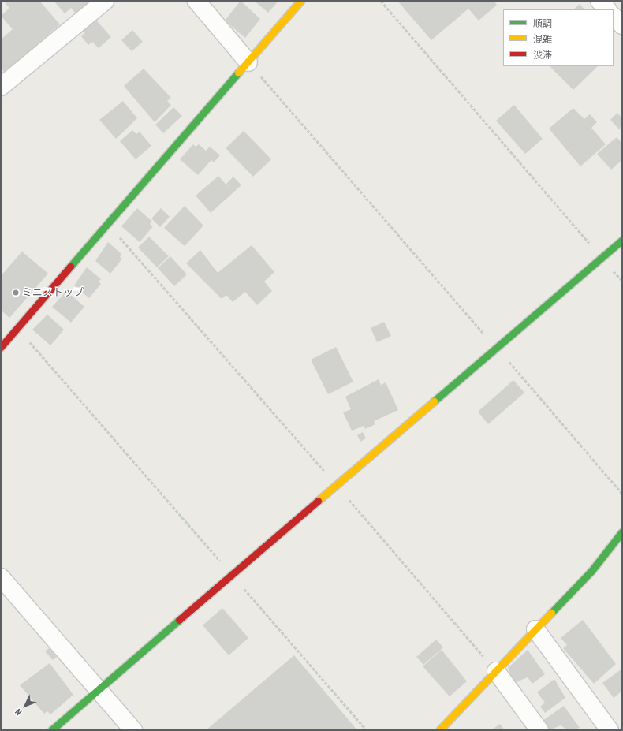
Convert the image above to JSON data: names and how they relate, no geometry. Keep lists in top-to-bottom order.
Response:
{
  "places": ["ミニストップ"],
  "legend": ["順調", "混雑", "渋滞"],
  "north": "bottom left"
}
